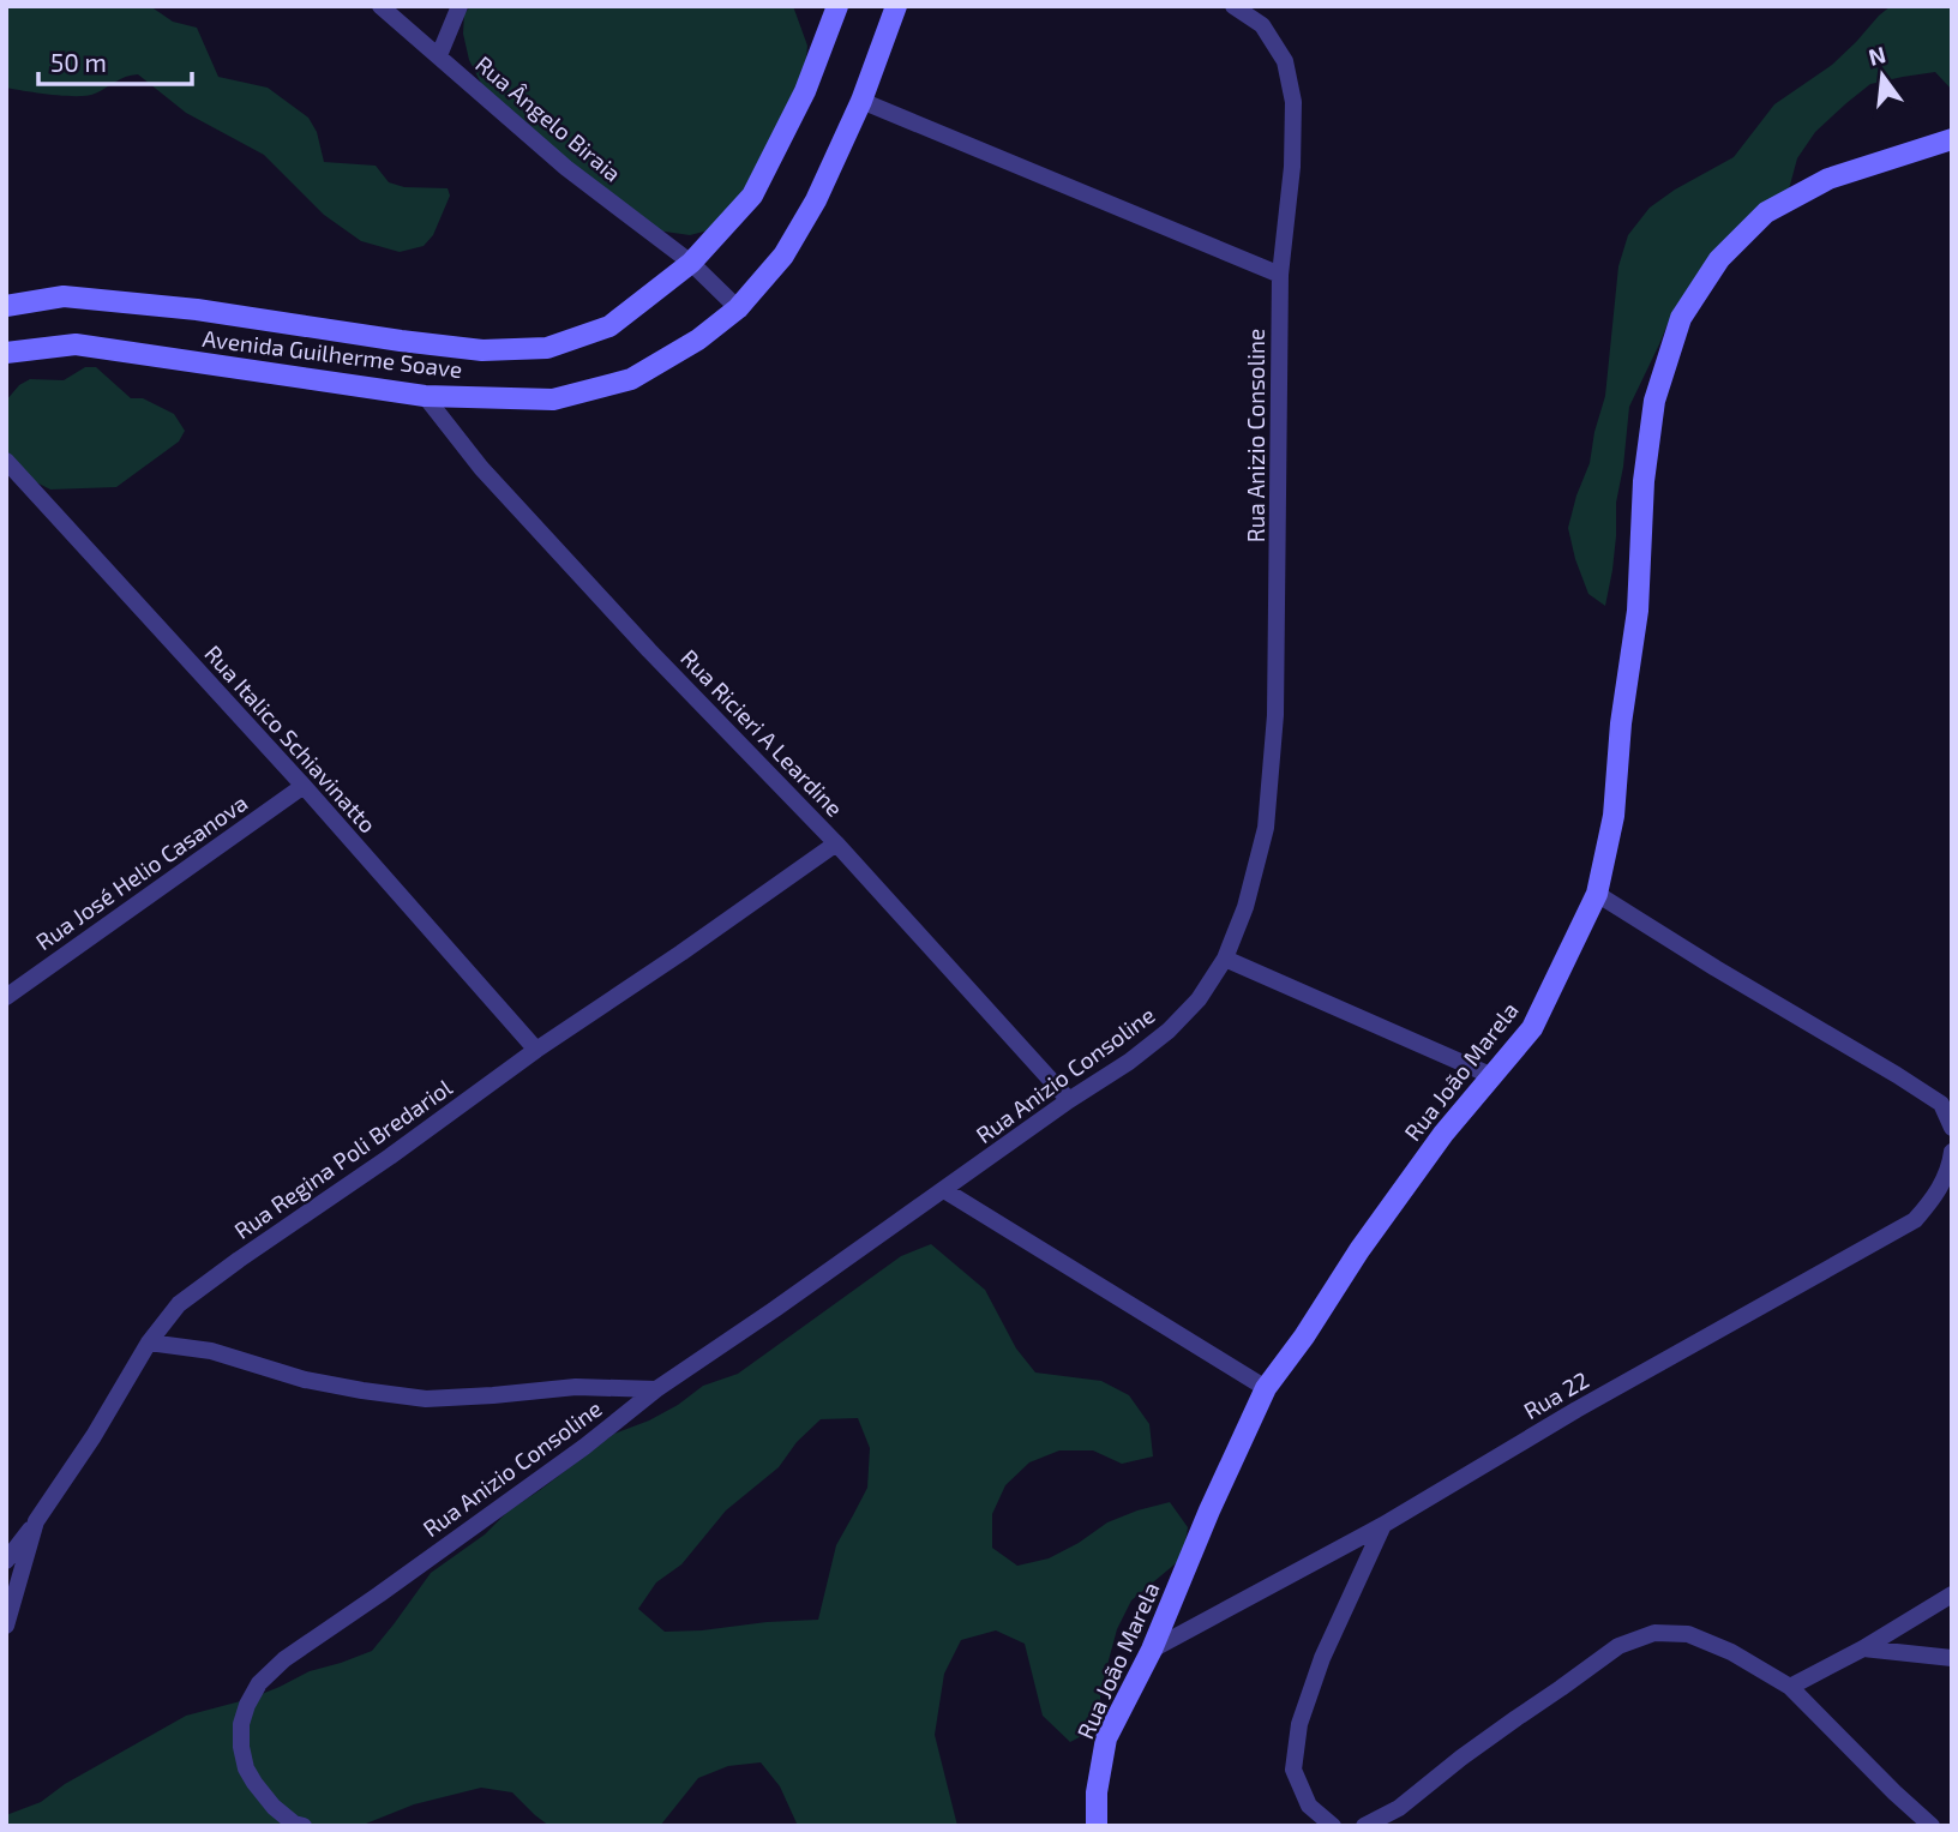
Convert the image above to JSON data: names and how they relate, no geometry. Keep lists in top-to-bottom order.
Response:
{
  "streets": {
    "street": [
      "Rua Ângelo Biraia",
      "Avenida Guilherme Soave",
      "Rua Anizio Consoline",
      "Rua Ricieri A Leardine",
      "Rua Italico Schiavinatto",
      "Rua José Helio Casanova",
      "Rua João Marela",
      "Rua Regina Poli Bredariol",
      "Rua 22"
    ]
  },
  "crossings": [
    ["Rua Ângelo Biraia", "Avenida Guilherme Soave"],
    ["Avenida Guilherme Soave", "Rua Ricieri A Leardine"],
    ["Rua Anizio Consoline", "Rua Ricieri A Leardine"],
    ["Rua Ricieri A Leardine", "Rua Regina Poli Bredariol"],
    ["Rua Italico Schiavinatto", "Rua José Helio Casanova"],
    ["Rua Italico Schiavinatto", "Rua Regina Poli Bredariol"],
    ["Rua João Marela", "Rua 22"]
  ],
  "scale_bar": "50 m",
  "north": "top"
}
